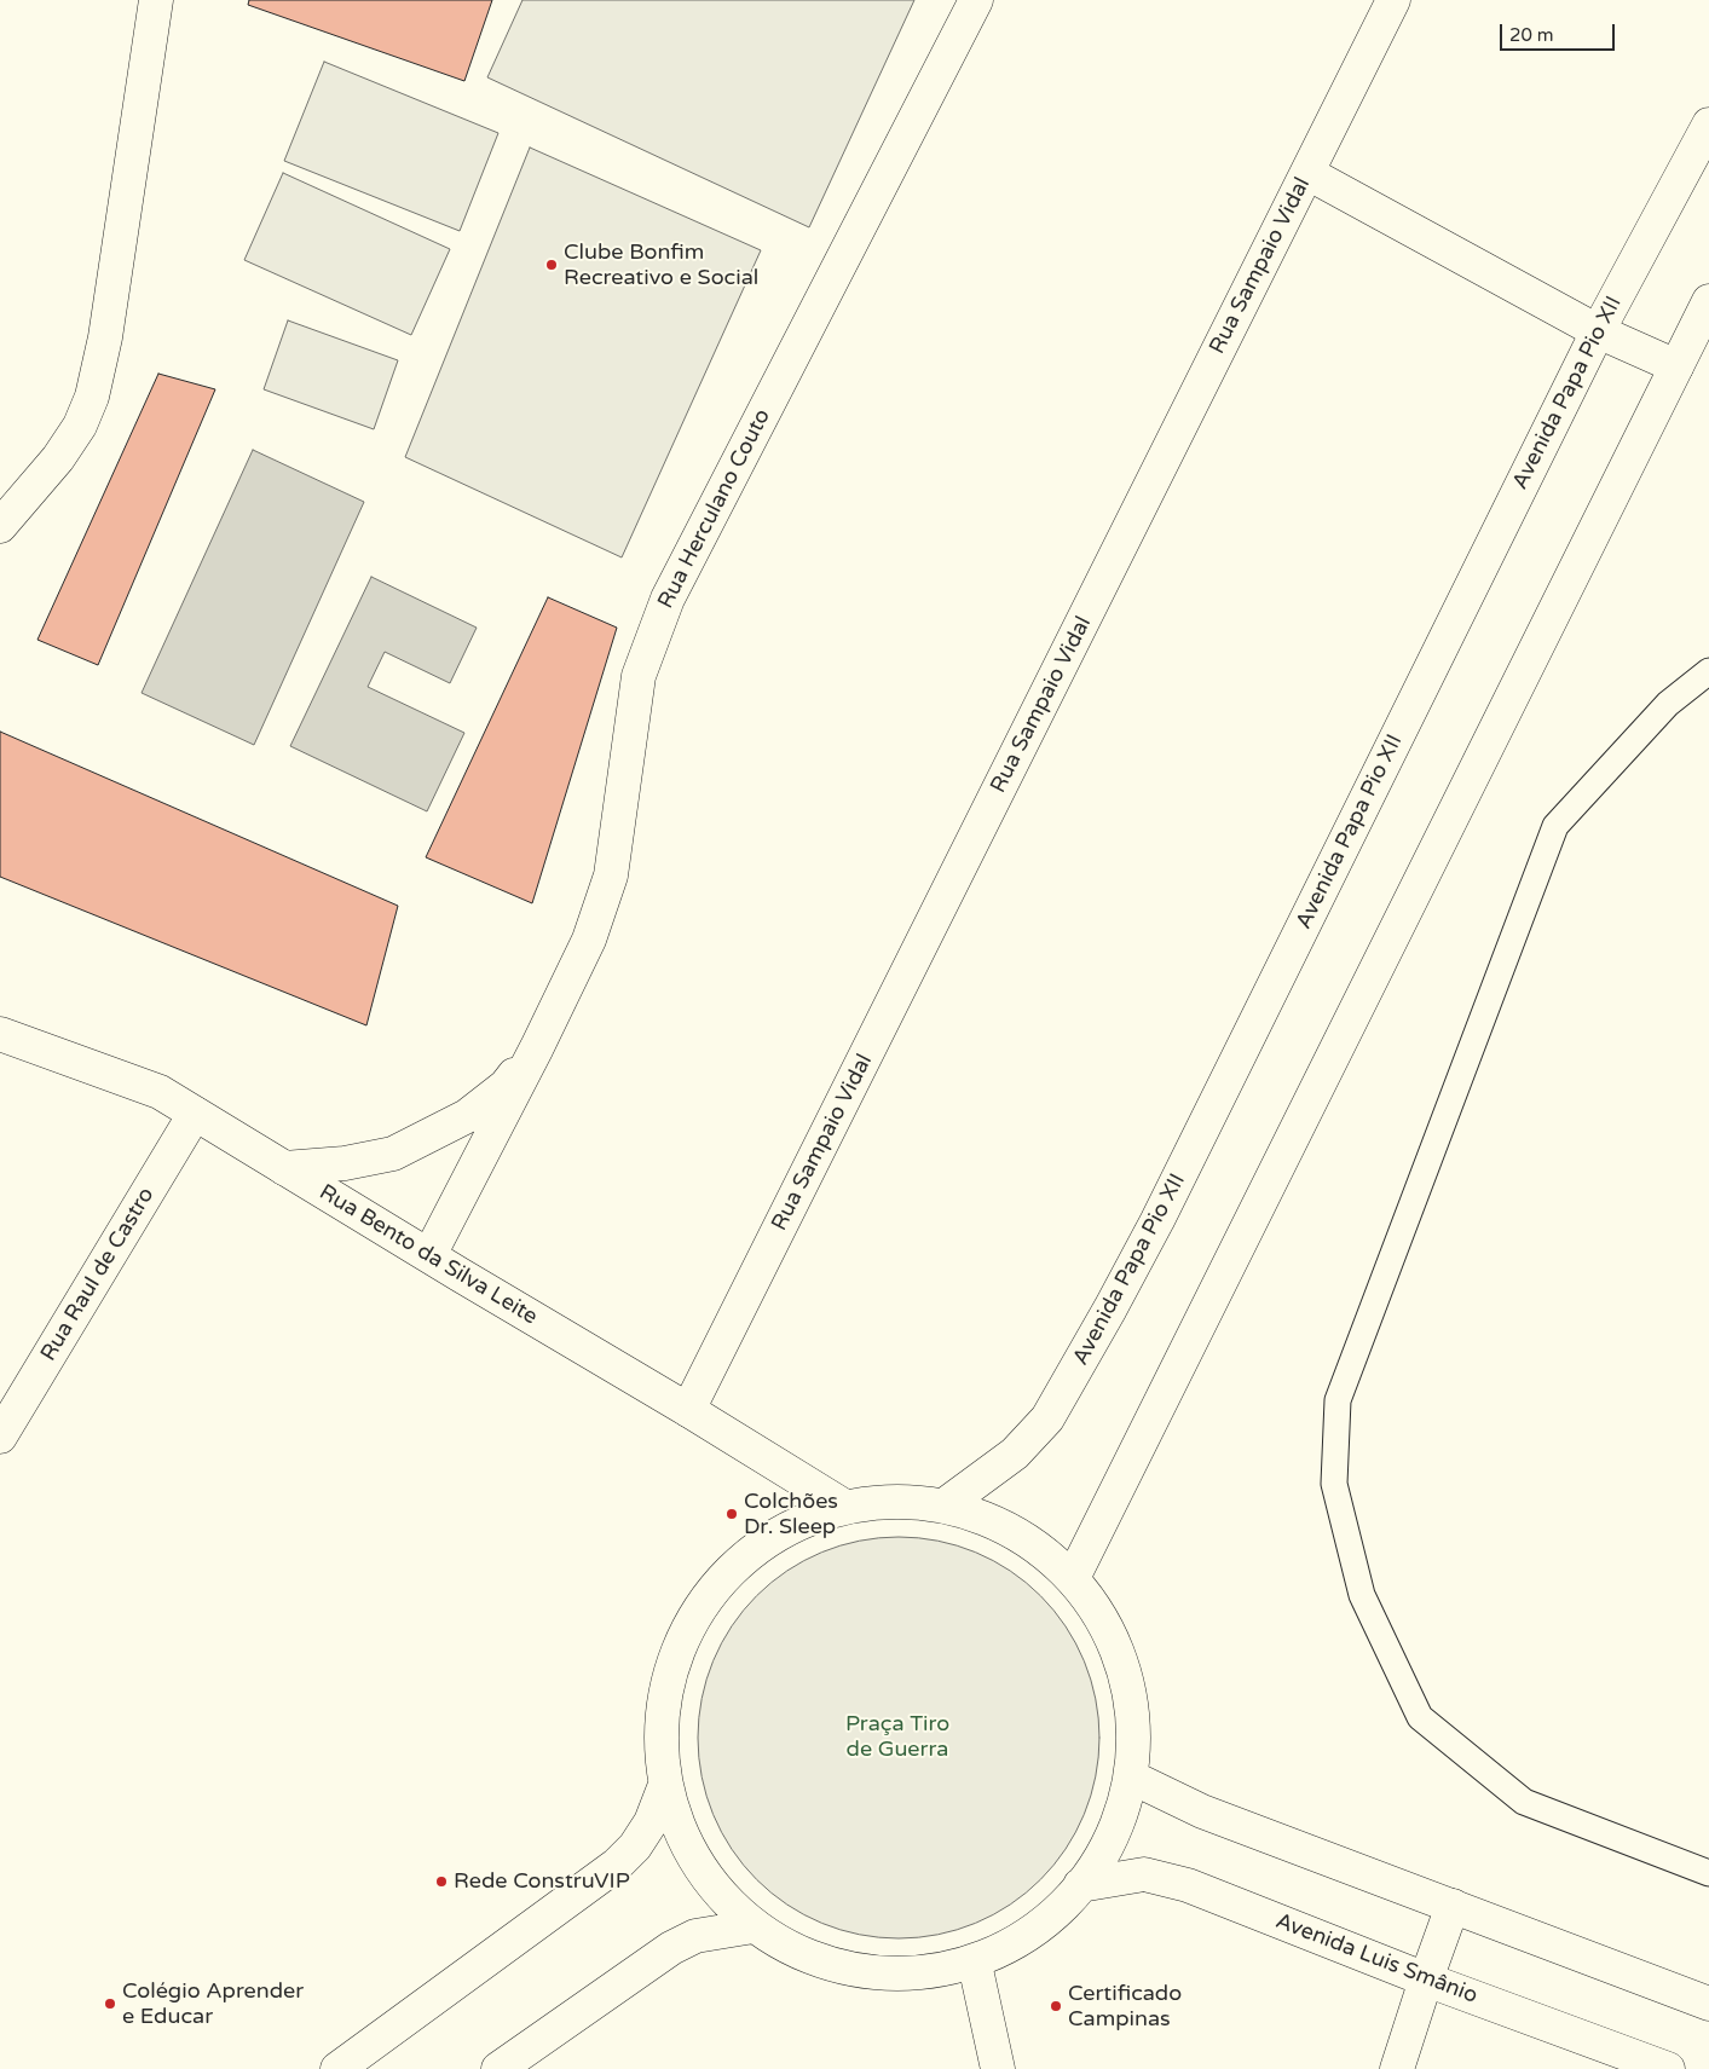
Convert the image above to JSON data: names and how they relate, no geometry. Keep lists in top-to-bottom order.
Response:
{
  "streets": {
    "street": [
      "Rua Sampaio Vidal",
      "Avenida Papa Pio XII",
      "Rua Herculano Couto",
      "Rua Bento da Silva Leite",
      "Rua Raul de Castro",
      "Avenida Luis Smânio"
    ]
  },
  "crossings": [
    ["Rua Sampaio Vidal", "Rua Bento da Silva Leite"],
    ["Rua Herculano Couto", "Rua Bento da Silva Leite"],
    ["Rua Bento da Silva Leite", "Rua Raul de Castro"]
  ],
  "parks": ["Praça Tiro de Guerra"],
  "places": [
    "Clube Bonfim Recreativo e Social",
    "Colchões Dr. Sleep",
    "Rede ConstruVIP",
    "Colégio Aprender e Educar",
    "Certificado Campinas"
  ],
  "scale_bar": "20 m"
}
